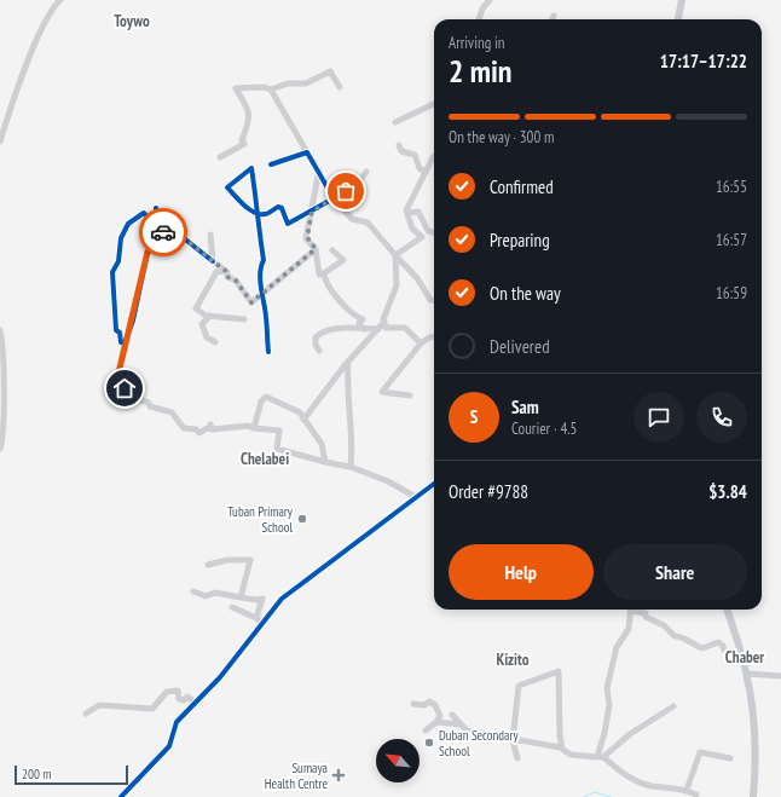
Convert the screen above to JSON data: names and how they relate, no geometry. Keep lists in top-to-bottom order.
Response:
{
  "districts": [
    "Toywo",
    "Chelabei",
    "Chaber",
    "Kizito"
  ],
  "places": {
    "other": ["Tuban Primary School", "Duban Secondary School"],
    "health": ["Sumaya Health Centre"]
  },
  "scale_bar": "200 m",
  "north": "top left",
  "page": {
    "heading": ["2 min", "Arriving in", "17:17–17:22"],
    "panel": [
      "Sam",
      "Courier · 4.5",
      "Order #9788",
      "$3.84"
    ],
    "bar": "On the way · 300 m",
    "list": [
      ["Confirmed", "16:55"],
      ["Preparing", "16:57"],
      ["On the way", "16:59"],
      "Delivered"
    ],
    "round": "S",
    "buttons": ["Help", "Share"],
    "scale": "200 m"
  }
}
